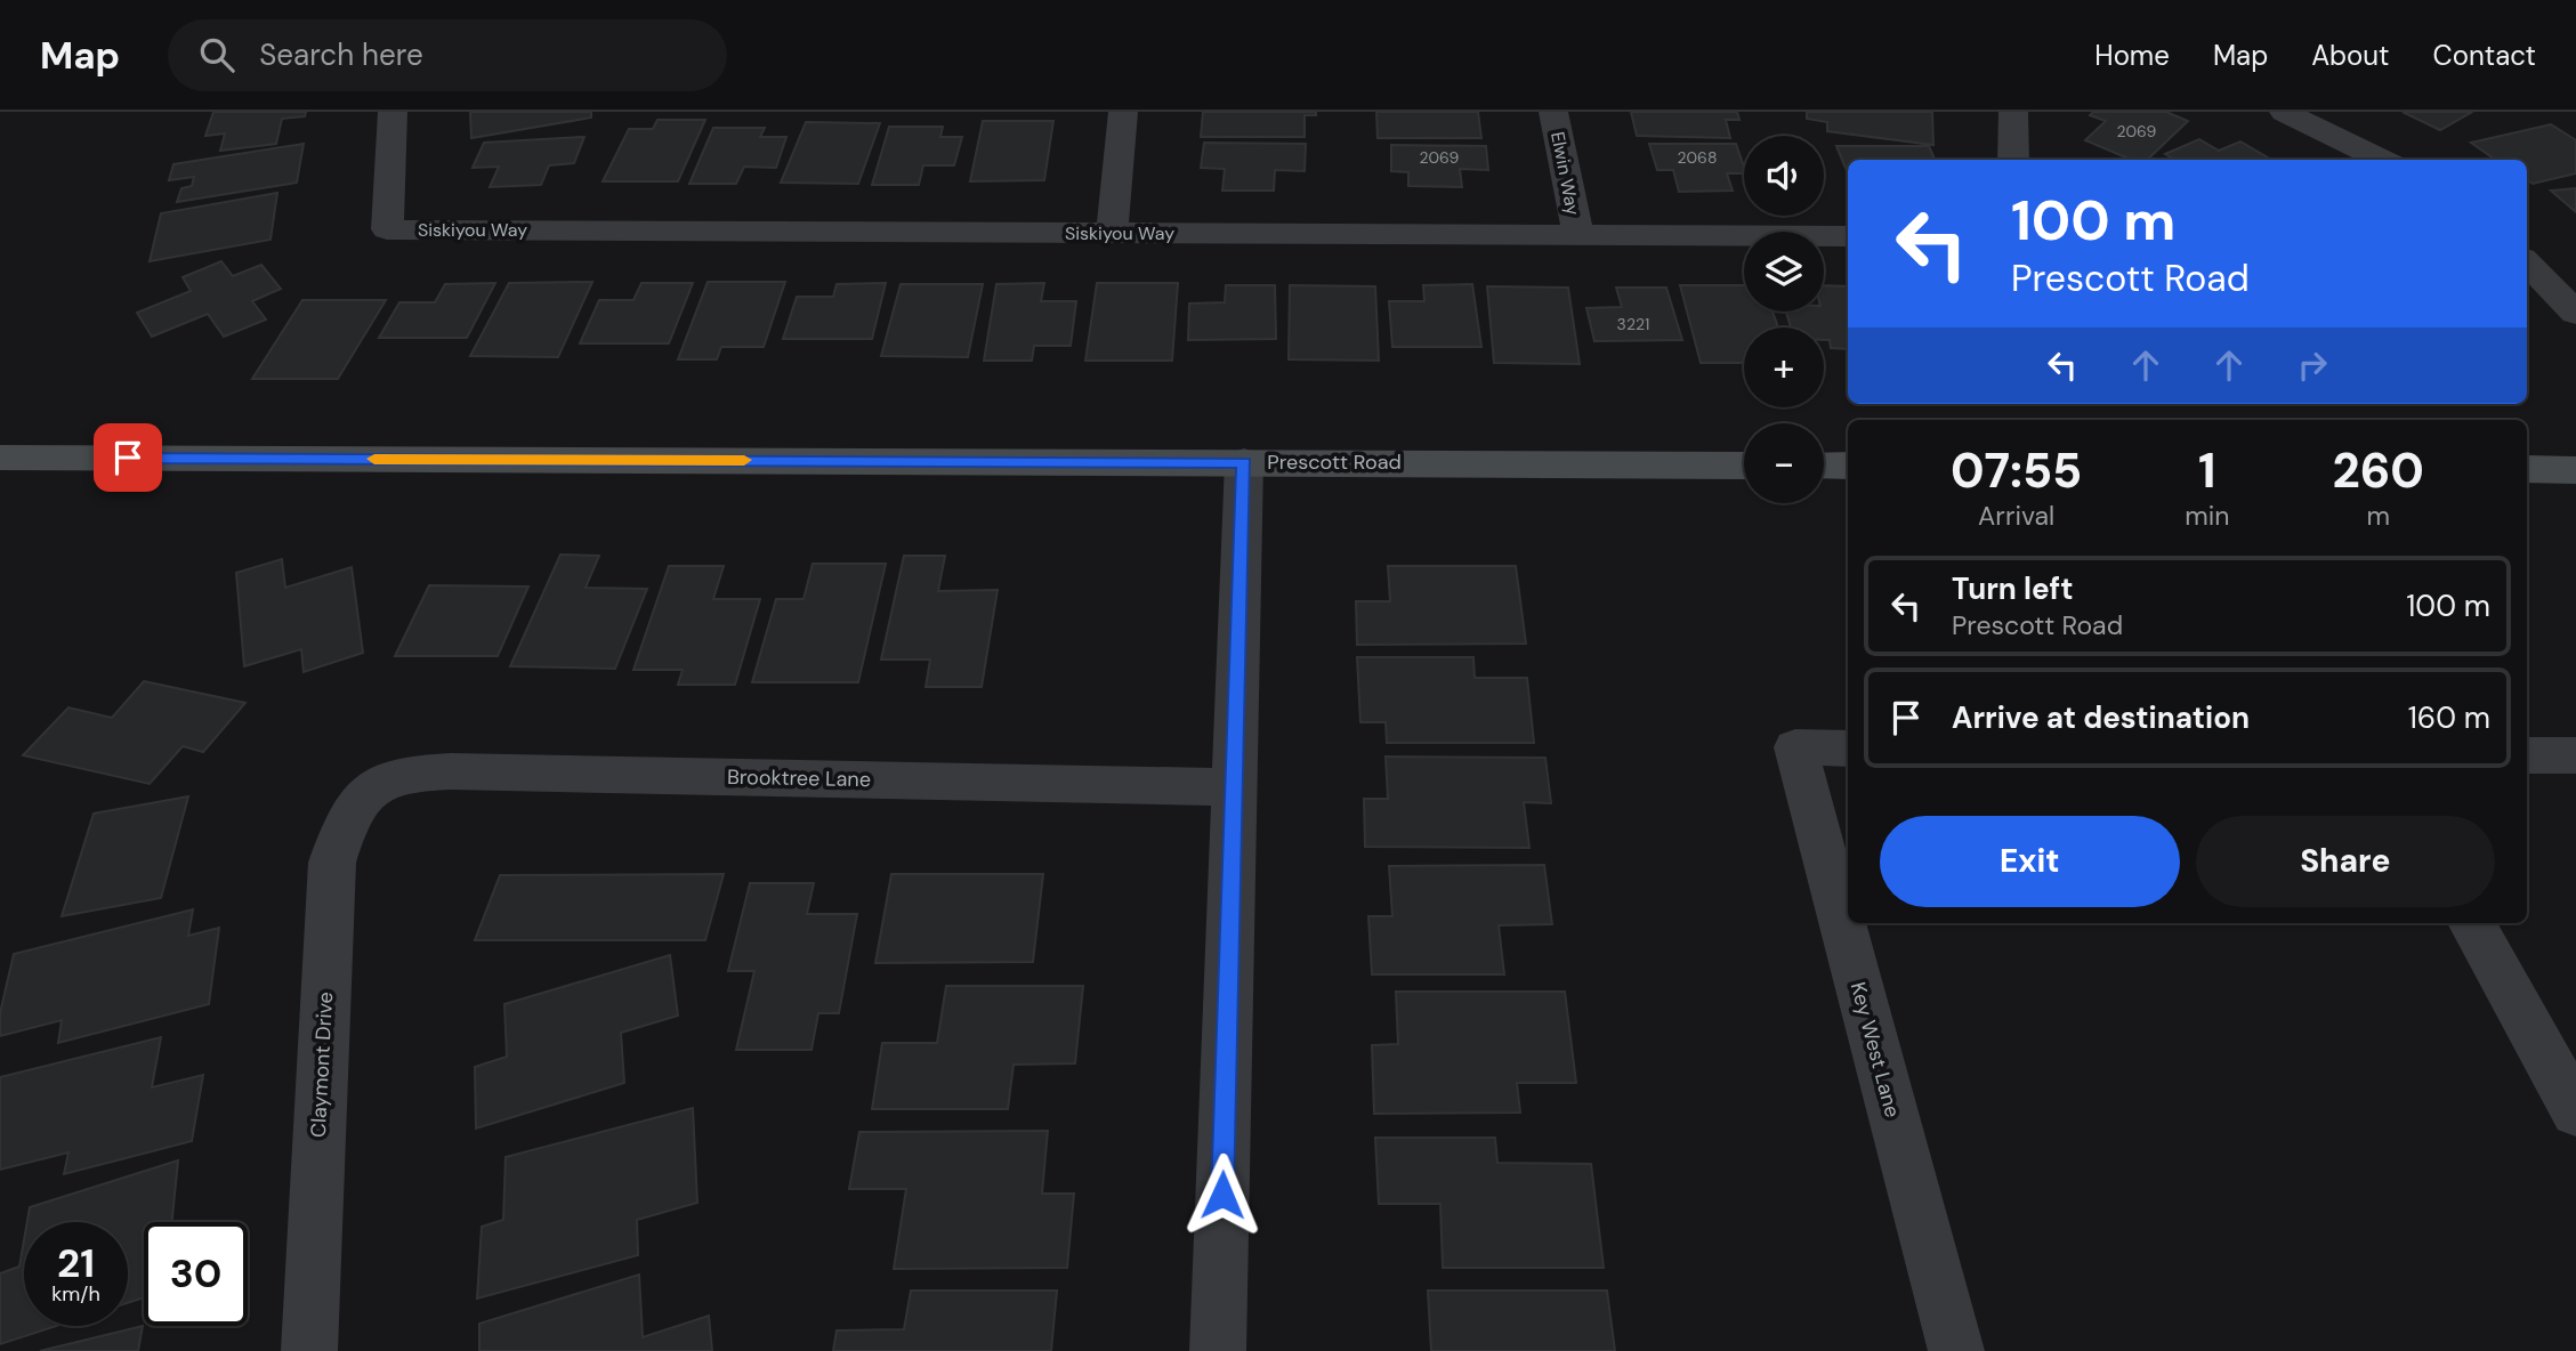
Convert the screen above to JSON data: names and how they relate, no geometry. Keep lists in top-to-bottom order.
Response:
{
  "streets": {
    "main road": ["Prescott Road"],
    "street": [
      "Elwin Way",
      "Siskiyou Way",
      "Brooktree Lane",
      "Key West Lane",
      "Claymont Drive"
    ]
  },
  "crossings": [
    ["Elwin Way", "Siskiyou Way"],
    ["Brooktree Lane", "Claymont Drive"]
  ],
  "house_numbers": [
    "2069",
    "2069",
    "2068",
    "3221"
  ],
  "page": {
    "header": "Map",
    "search": "Search here",
    "nav": [
      "Home",
      "Map",
      "About",
      "Contact"
    ],
    "map_buttons": ["+", "−"],
    "turn": ["100 m", "Prescott Road"],
    "eta": [
      "07:55",
      "Arrival",
      "1",
      "min",
      "260",
      "m"
    ],
    "list": [
      {
        "name": "Turn left",
        "note": "Prescott Road",
        "value": "100 m"
      },
      {
        "name": "Arrive at destination",
        "value": "160 m"
      }
    ],
    "buttons": ["Exit", "Share"],
    "speed": "21 km/h",
    "limit": "30"
  }
}
